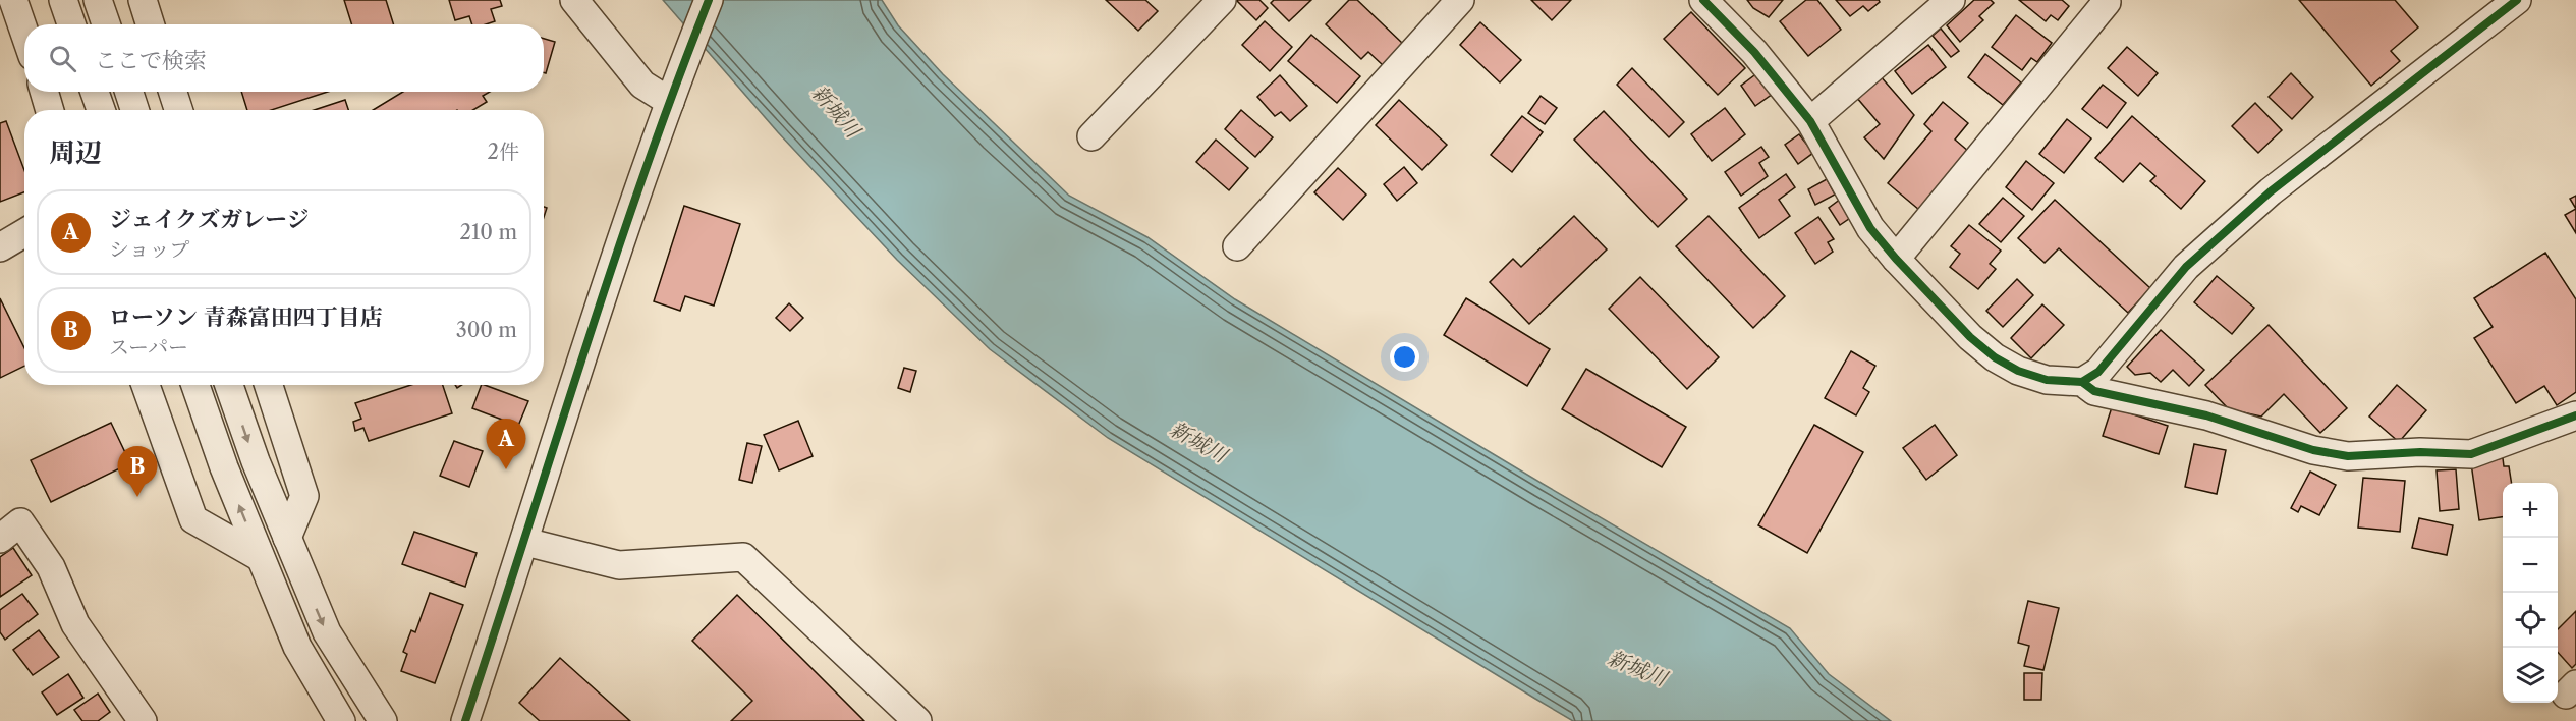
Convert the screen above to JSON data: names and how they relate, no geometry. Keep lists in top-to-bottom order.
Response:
{
  "water": ["新城川"],
  "page": {
    "search": "ここで検索",
    "heading": ["周辺", "2件"],
    "list": [
      {
        "mark": "A",
        "name": "ジェイクズガレージ",
        "note": "ショップ",
        "value": "210 m"
      },
      {
        "mark": "B",
        "name": "ローソン 青森富田四丁目店",
        "note": "スーパー",
        "value": "300 m"
      }
    ],
    "pins": ["A", "B"],
    "map_buttons": ["+", "−"]
  }
}
